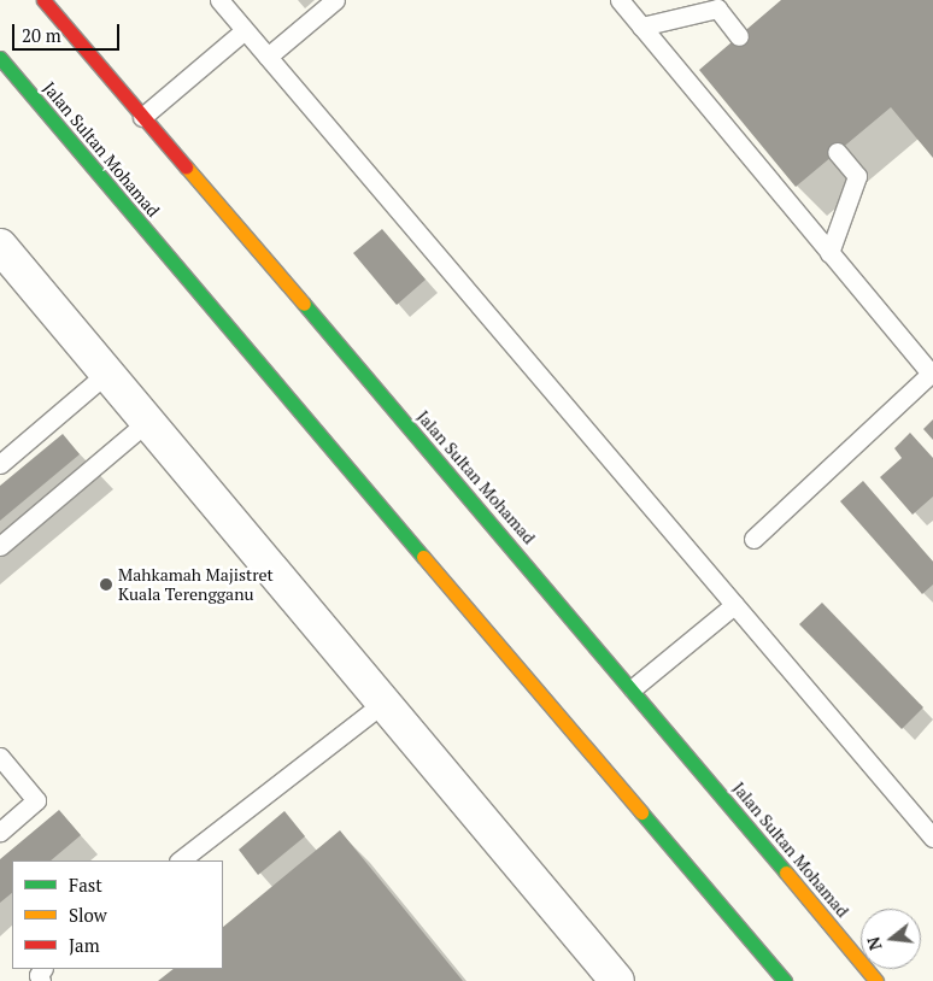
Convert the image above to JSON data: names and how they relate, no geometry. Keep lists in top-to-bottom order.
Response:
{
  "streets": {
    "highway": ["Jalan Sultan Mohamad"]
  },
  "places": ["Mahkamah Majistret Kuala Terengganu"],
  "legend": ["Fast", "Slow", "Jam"],
  "scale_bar": "20 m",
  "north": "left"
}
